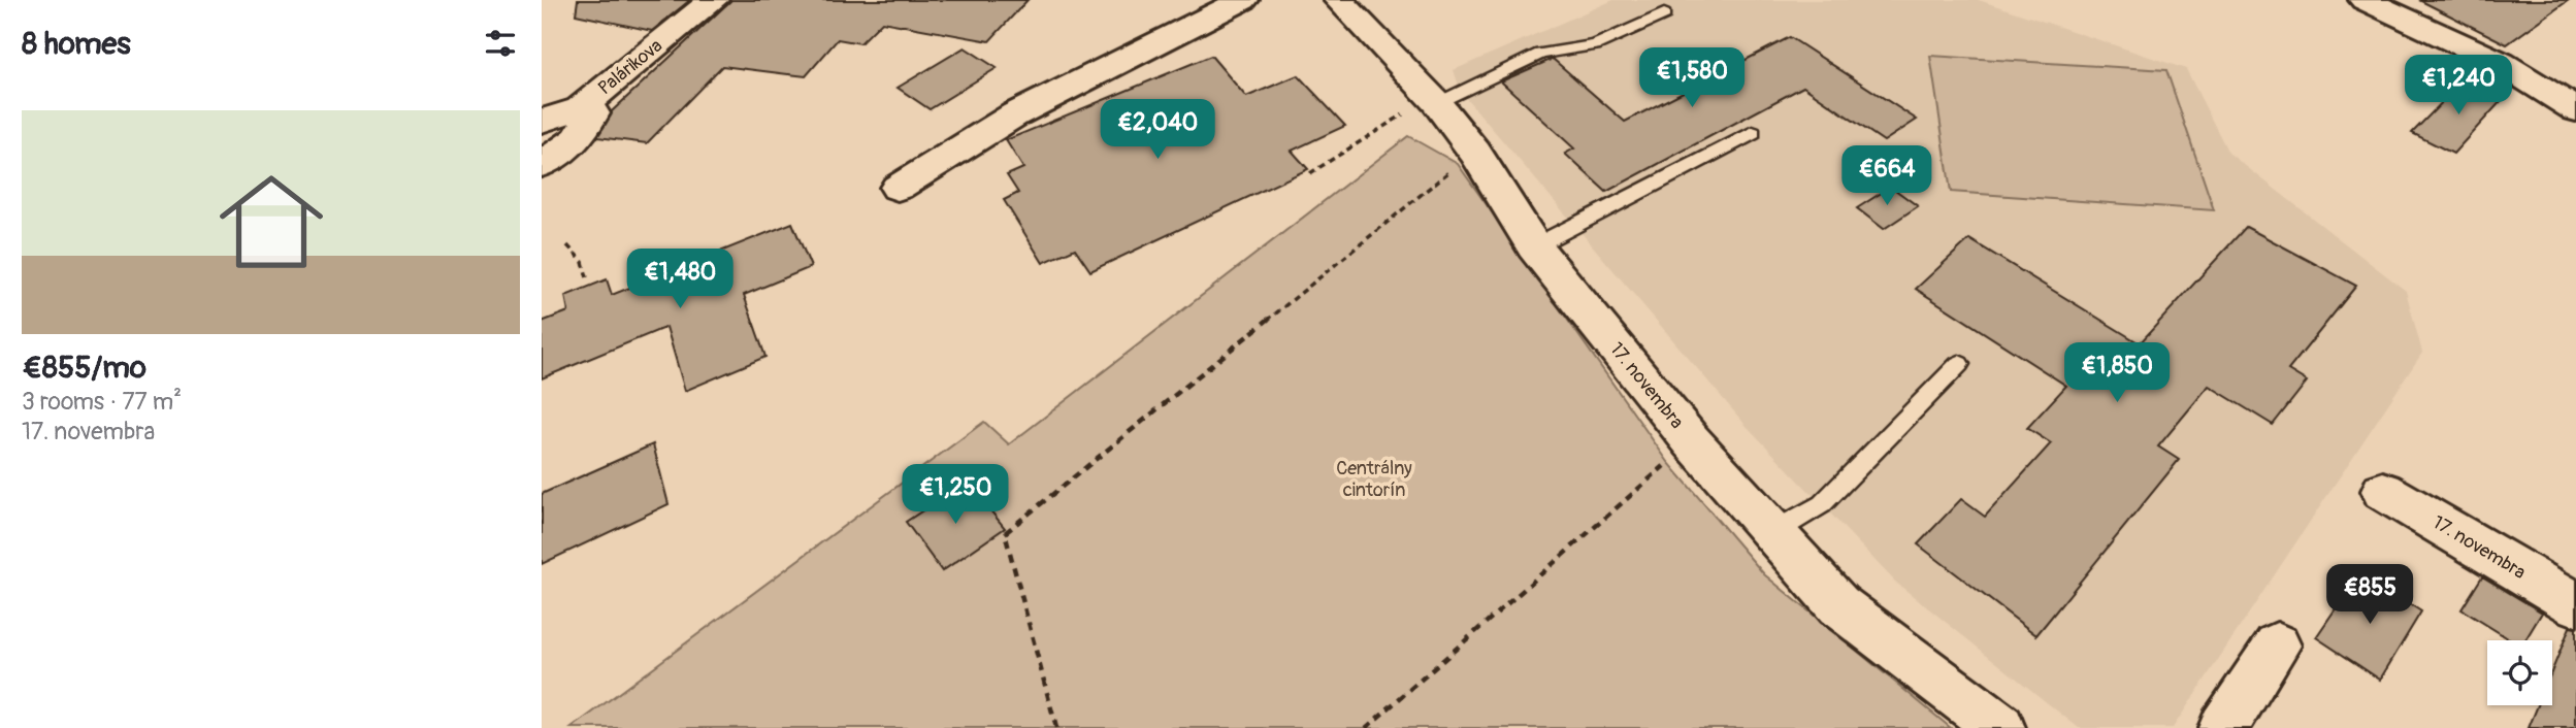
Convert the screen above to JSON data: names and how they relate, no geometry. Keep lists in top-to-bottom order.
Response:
{
  "streets": {
    "street": ["Palárikova", "17. novembra"]
  },
  "parks": ["Centrálny cintorín"],
  "page": {
    "heading": "8 homes",
    "price": [
      "€1,580",
      "€1,240",
      "€2,040",
      "€664",
      "€1,480",
      "€1,850",
      "€1,250",
      "€855"
    ],
    "list": [
      {
        "name": "€855/mo",
        "note": "3 rooms · 77 m² · 17. novembra"
      }
    ]
  }
}
